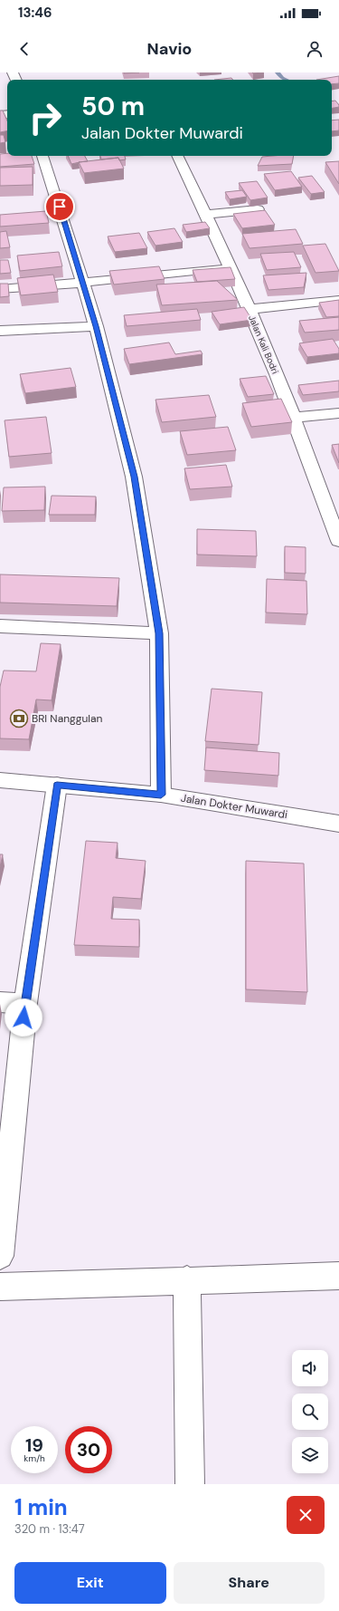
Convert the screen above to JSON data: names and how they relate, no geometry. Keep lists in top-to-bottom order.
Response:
{
  "streets": {
    "street": ["Jalan Kali Bodri", "Jalan Dokter Muwardi"]
  },
  "places": {
    "bank": ["BRI Nanggulan"]
  },
  "page": {
    "status": "13:46",
    "header": "Navio",
    "turn": ["50 m", "Jalan Dokter Muwardi"],
    "speed": "19 km/h",
    "limit": "30",
    "heading": ["1 min", "320 m · 13:47"],
    "buttons": ["Exit", "Share"]
  }
}
